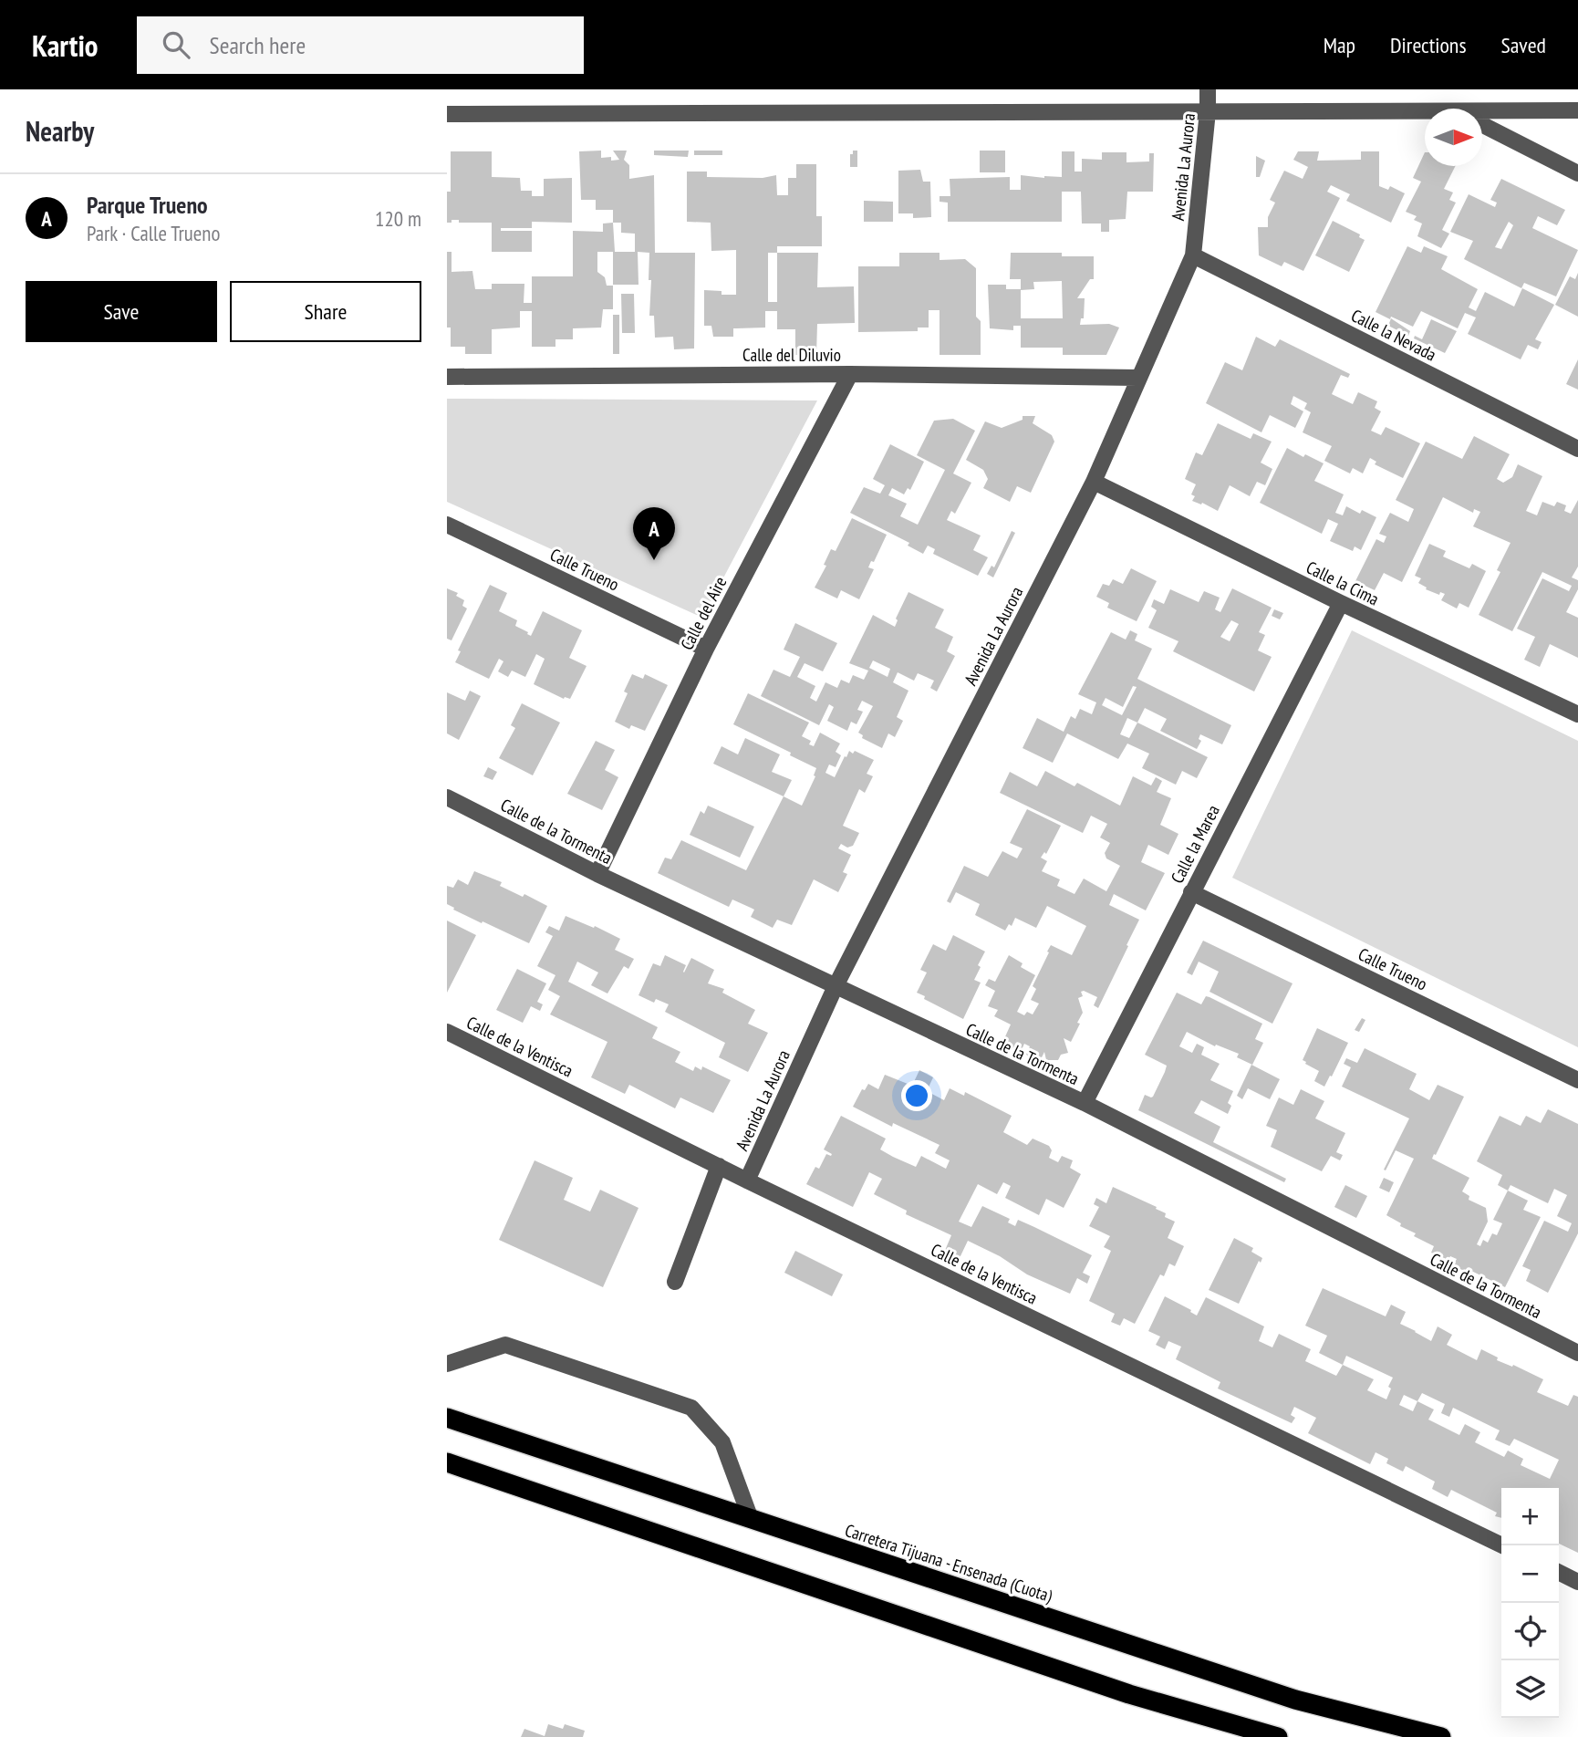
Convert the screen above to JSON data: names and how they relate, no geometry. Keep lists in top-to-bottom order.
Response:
{
  "streets": {
    "highway": ["Carretera Tijuana - Ensenada (Cuota)"],
    "street": [
      "Avenida La Aurora",
      "Calle la Nevada",
      "Calle del Diluvio",
      "Calle Trueno",
      "Calle la Cima",
      "Calle del Aire",
      "Calle de la Tormenta",
      "Calle la Marea",
      "Calle de la Ventisca"
    ]
  },
  "crossings": [
    ["Avenida La Aurora", "Calle la Nevada"],
    ["Avenida La Aurora", "Calle del Diluvio"],
    ["Avenida La Aurora", "Calle la Cima"],
    ["Avenida La Aurora", "Calle de la Tormenta"],
    ["Avenida La Aurora", "Calle de la Ventisca"],
    ["Calle del Diluvio", "Calle del Aire"],
    ["Calle Trueno", "Calle del Aire"],
    ["Calle Trueno", "Calle la Marea"],
    ["Calle la Cima", "Calle la Marea"],
    ["Calle del Aire", "Calle de la Tormenta"],
    ["Calle de la Tormenta", "Calle la Marea"]
  ],
  "north": "right",
  "page": {
    "header": "Kartio",
    "search": "Search here",
    "nav": ["Map", "Directions", "Saved"],
    "heading": "Nearby",
    "list": [
      {
        "mark": "A",
        "name": "Parque Trueno",
        "note": "Park · Calle Trueno",
        "value": "120 m"
      }
    ],
    "buttons": ["Save", "Share"],
    "pins": "A",
    "map_buttons": ["+", "−"]
  }
}
